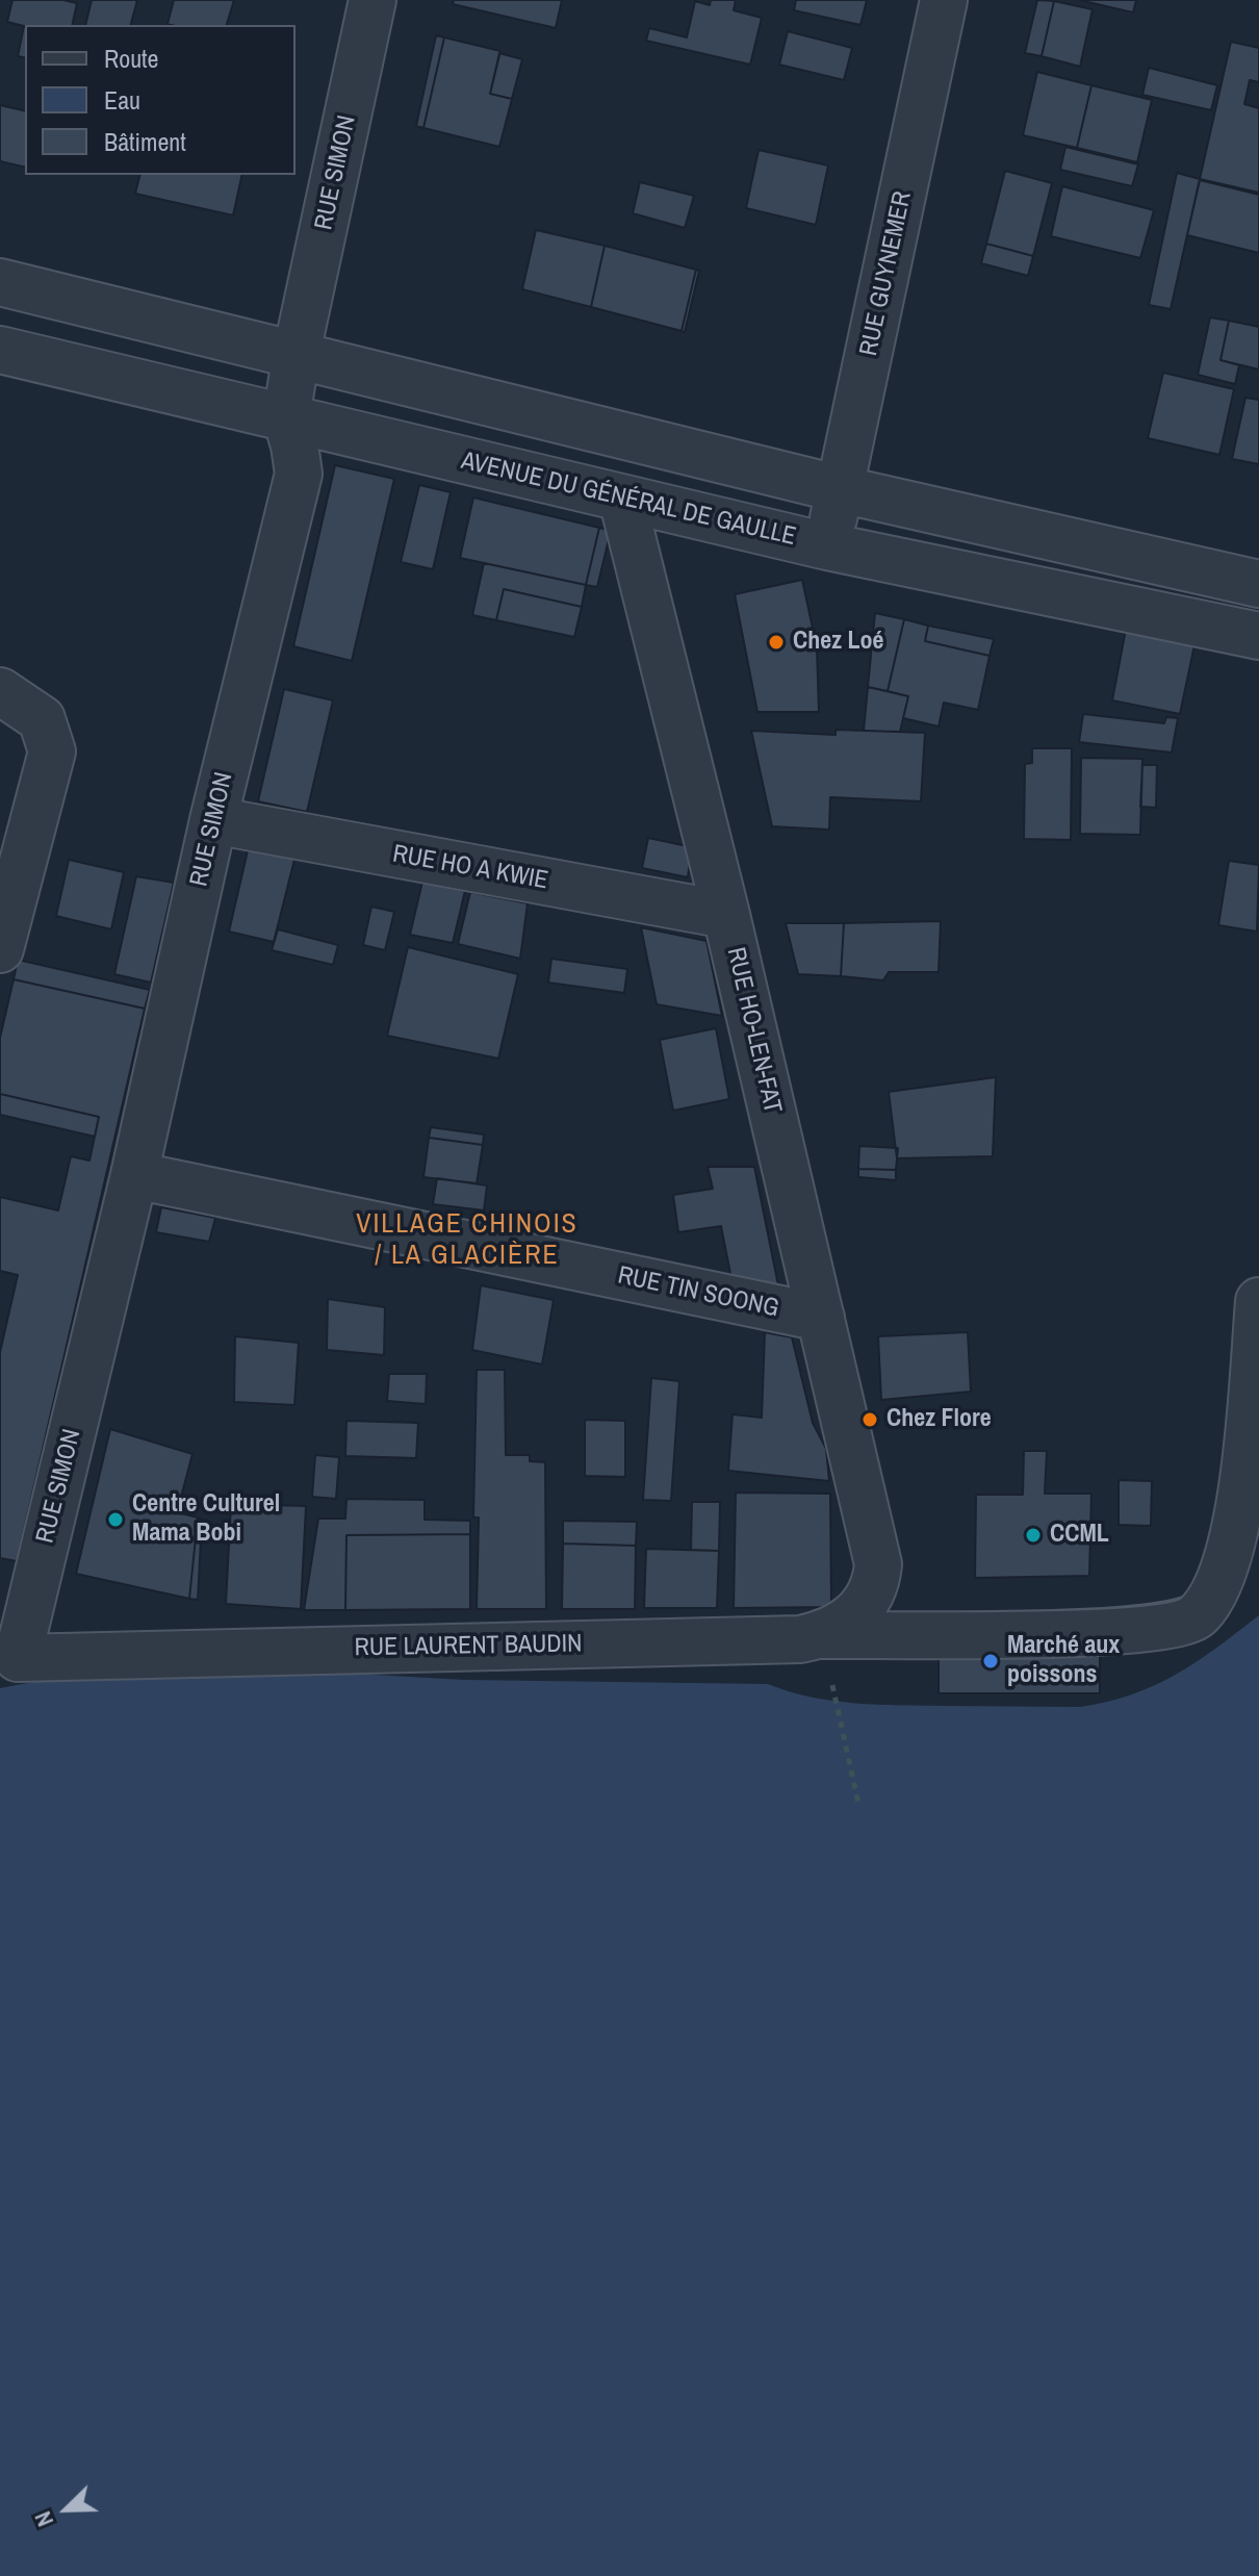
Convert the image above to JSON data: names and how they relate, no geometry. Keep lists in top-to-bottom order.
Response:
{
  "streets": {
    "street": [
      "RUE SIMON",
      "RUE GUYNEMER",
      "AVENUE DU GÉNÉRAL DE GAULLE",
      "RUE HO A KWIE",
      "RUE HO-LEN-FAT",
      "RUE TIN SOONG",
      "RUE LAURENT BAUDIN"
    ]
  },
  "crossings": [
    ["RUE SIMON", "AVENUE DU GÉNÉRAL DE GAULLE"],
    ["RUE SIMON", "RUE HO A KWIE"],
    ["RUE SIMON", "RUE TIN SOONG"],
    ["RUE SIMON", "RUE LAURENT BAUDIN"],
    ["RUE GUYNEMER", "AVENUE DU GÉNÉRAL DE GAULLE"],
    ["AVENUE DU GÉNÉRAL DE GAULLE", "RUE HO-LEN-FAT"],
    ["RUE HO A KWIE", "RUE HO-LEN-FAT"],
    ["RUE HO-LEN-FAT", "RUE TIN SOONG"],
    ["RUE HO-LEN-FAT", "RUE LAURENT BAUDIN"]
  ],
  "districts": ["VILLAGE CHINOIS / LA GLACIÈRE"],
  "places": [
    "Chez Loé",
    "Chez Flore",
    "Centre Culturel Mama Bobi",
    "CCML",
    "Marché aux poissons"
  ],
  "legend": ["Route", "Eau", "Bâtiment"],
  "north": "bottom left"
}
